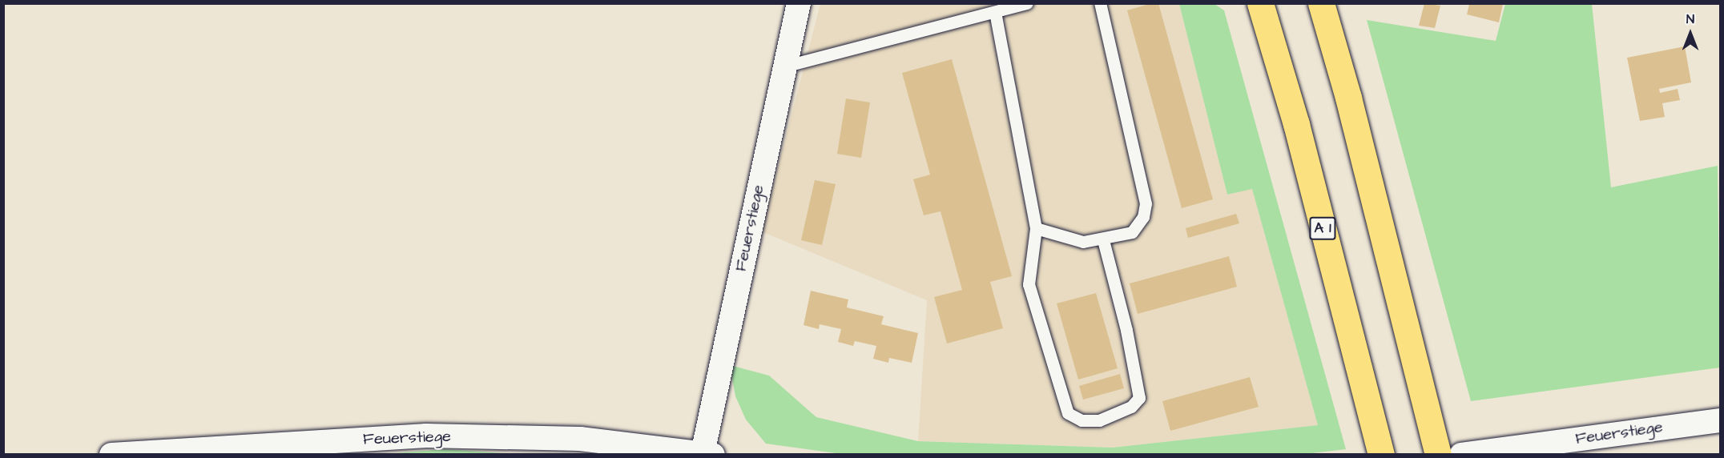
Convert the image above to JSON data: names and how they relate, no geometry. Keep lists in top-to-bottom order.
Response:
{
  "streets": {
    "highway": ["A 1"],
    "street": ["Feuerstiege"]
  },
  "north": "top"
}
